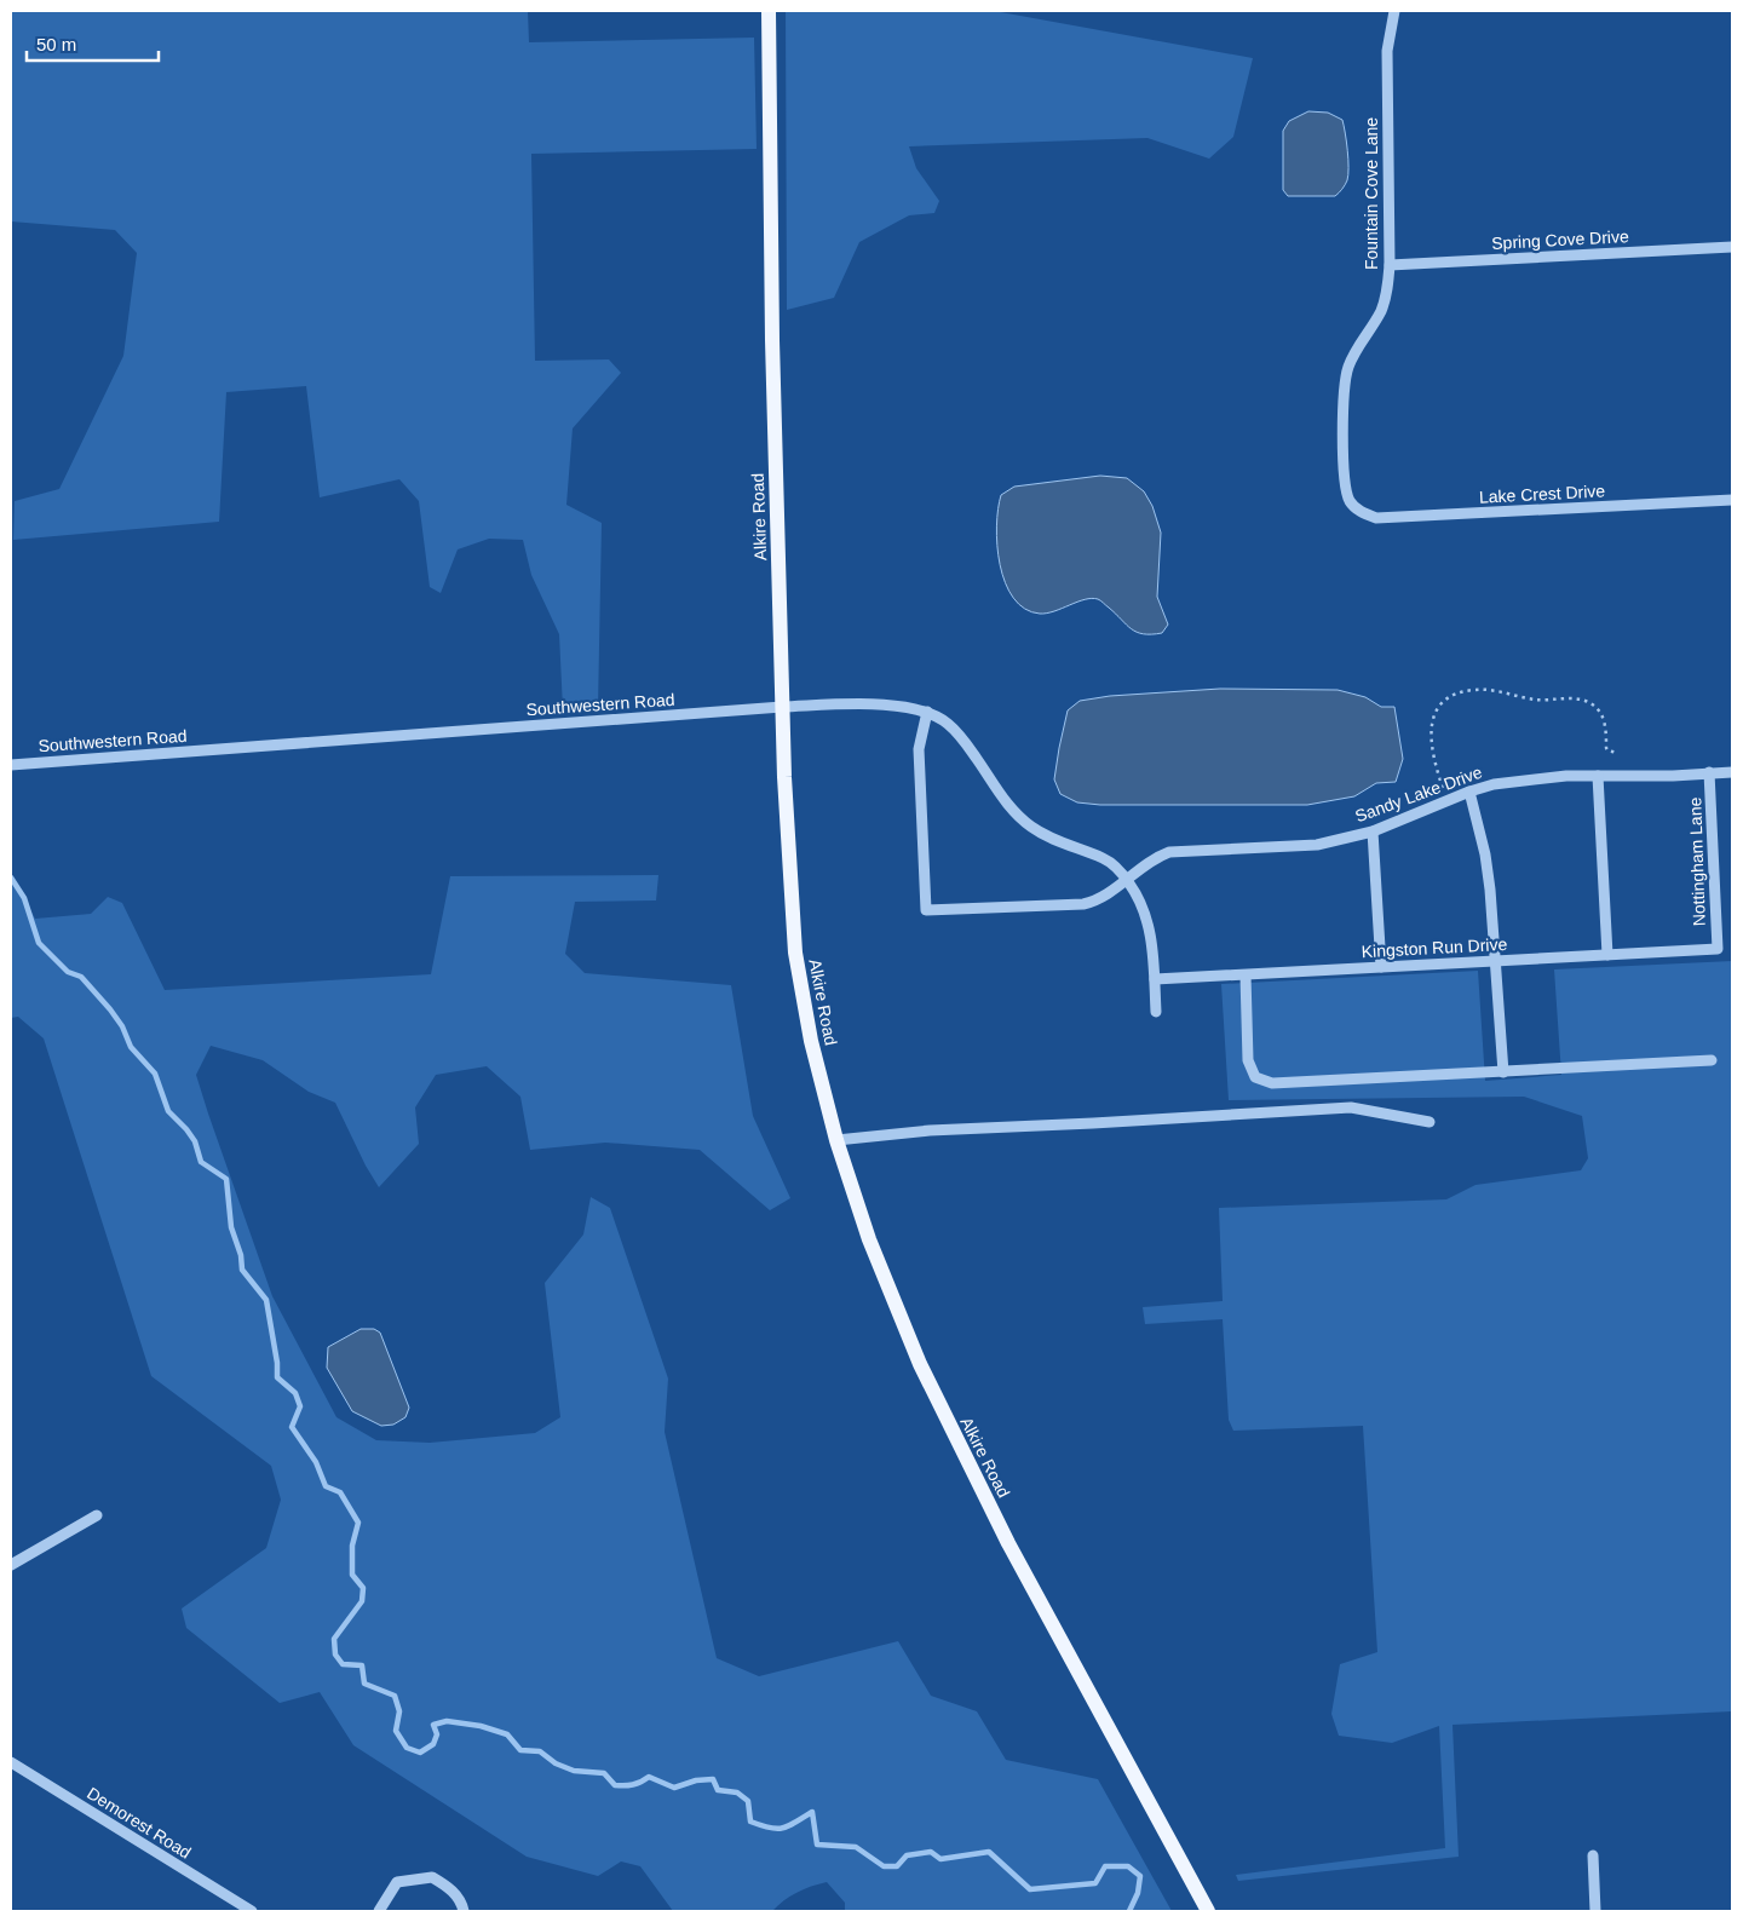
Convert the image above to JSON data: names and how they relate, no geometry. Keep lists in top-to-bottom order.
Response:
{
  "streets": {
    "main road": ["Alkire Road"],
    "street": [
      "Fountain Cove Lane",
      "Spring Cove Drive",
      "Lake Crest Drive",
      "Southwestern Road",
      "Sandy Lake Drive",
      "Nottingham Lane",
      "Kingston Run Drive",
      "Demorest Road"
    ]
  },
  "crossings": [
    ["Fountain Cove Lane", "Spring Cove Drive"],
    ["Fountain Cove Lane", "Lake Crest Drive"],
    ["Alkire Road", "Southwestern Road"],
    ["Southwestern Road", "Sandy Lake Drive"],
    ["Southwestern Road", "Kingston Run Drive"],
    ["Sandy Lake Drive", "Nottingham Lane"],
    ["Nottingham Lane", "Kingston Run Drive"]
  ],
  "scale_bar": "50 m"
}
